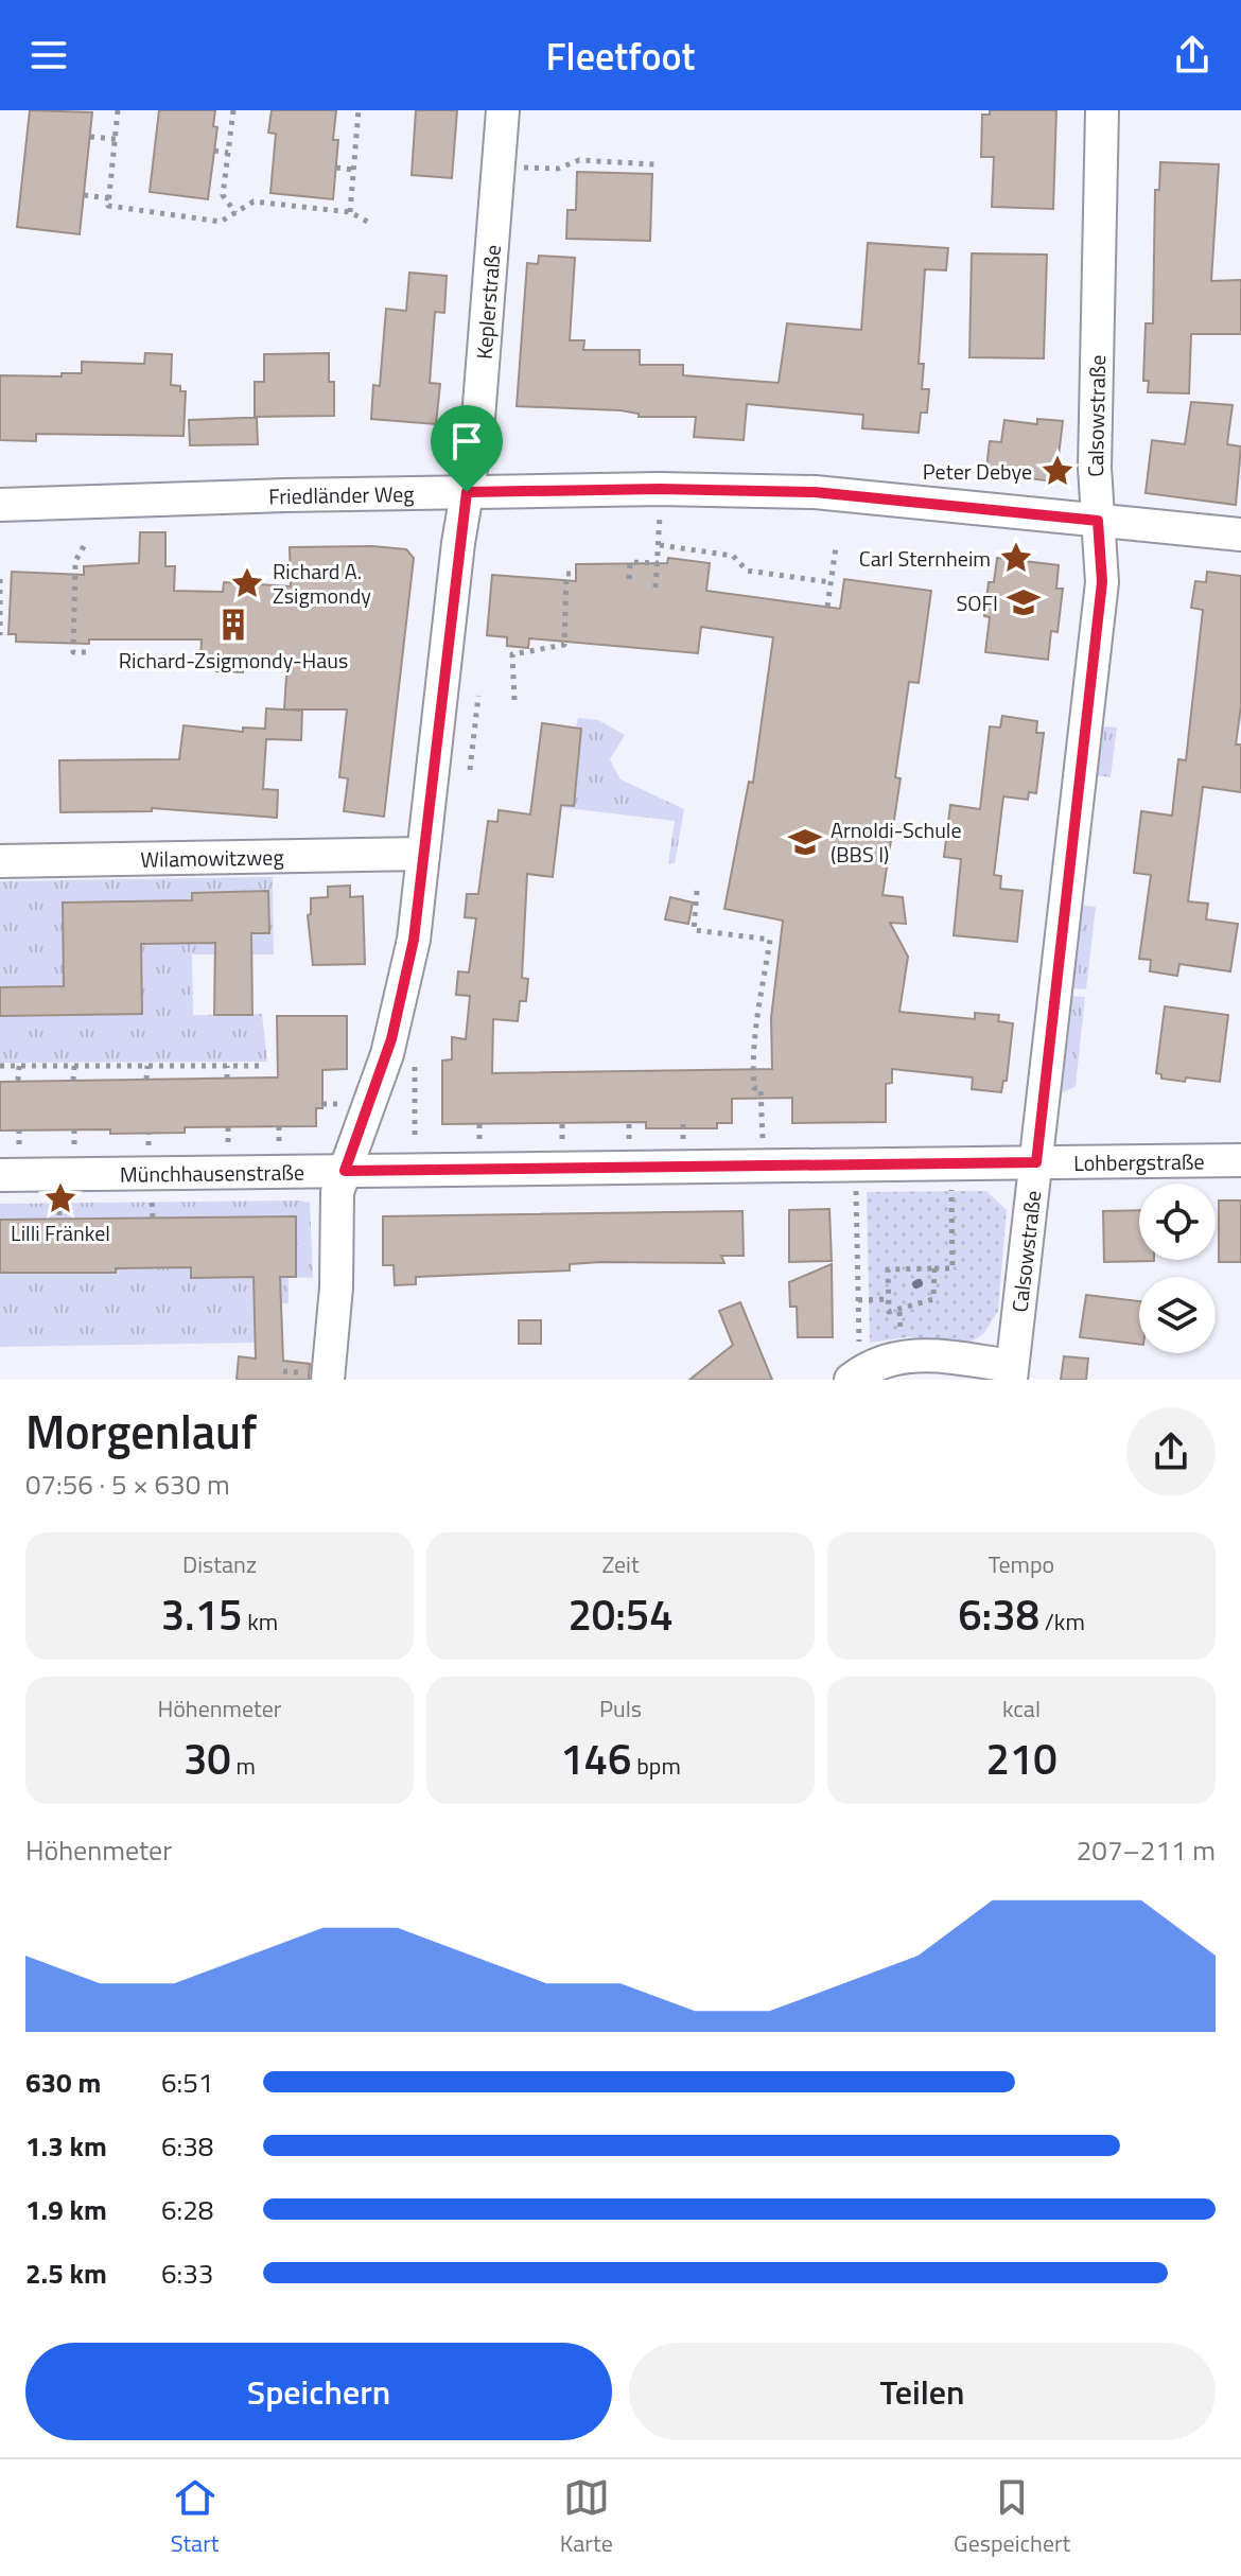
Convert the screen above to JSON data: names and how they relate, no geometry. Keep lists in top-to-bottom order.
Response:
{
  "streets": {
    "street": [
      "Keplerstraße",
      "Calsowstraße",
      "Friedländer Weg",
      "Wilamowitzweg",
      "Lohbergstraße",
      "Münchhausenstraße"
    ]
  },
  "crossings": [
    ["Keplerstraße", "Friedländer Weg"],
    ["Keplerstraße", "Wilamowitzweg"],
    ["Keplerstraße", "Münchhausenstraße"],
    ["Calsowstraße", "Friedländer Weg"],
    ["Calsowstraße", "Lohbergstraße"],
    ["Calsowstraße", "Münchhausenstraße"],
    ["Lohbergstraße", "Münchhausenstraße"]
  ],
  "places": {
    "place": [
      "Peter Debye",
      "Carl Sternheim",
      "Richard A. Zsigmondy",
      "Lilli Fränkel"
    ],
    "school or university": ["SOFI", "Arnoldi-Schule (BBS I)"],
    "building": ["Richard-Zsigmondy-Haus"]
  },
  "page": {
    "header": "Fleetfoot",
    "heading": ["Morgenlauf", "07:56 · 5 × 630 m"],
    "stats": [
      ["Distanz", "3.15 km"],
      ["Zeit", "20:54"],
      ["Tempo", "6:38 /km"],
      ["Höhenmeter", "30 m"],
      ["Puls", "146 bpm"],
      ["kcal", "210"]
    ],
    "chart": ["Höhenmeter", "207–211 m"],
    "list": [
      {
        "name": "630 m",
        "note": "6:51"
      },
      {
        "name": "1.3 km",
        "note": "6:38"
      },
      {
        "name": "1.9 km",
        "note": "6:28"
      },
      {
        "name": "2.5 km",
        "note": "6:33"
      }
    ],
    "buttons": ["Speichern", "Teilen"],
    "tabs": ["Start", "Karte", "Gespeichert"]
  }
}
